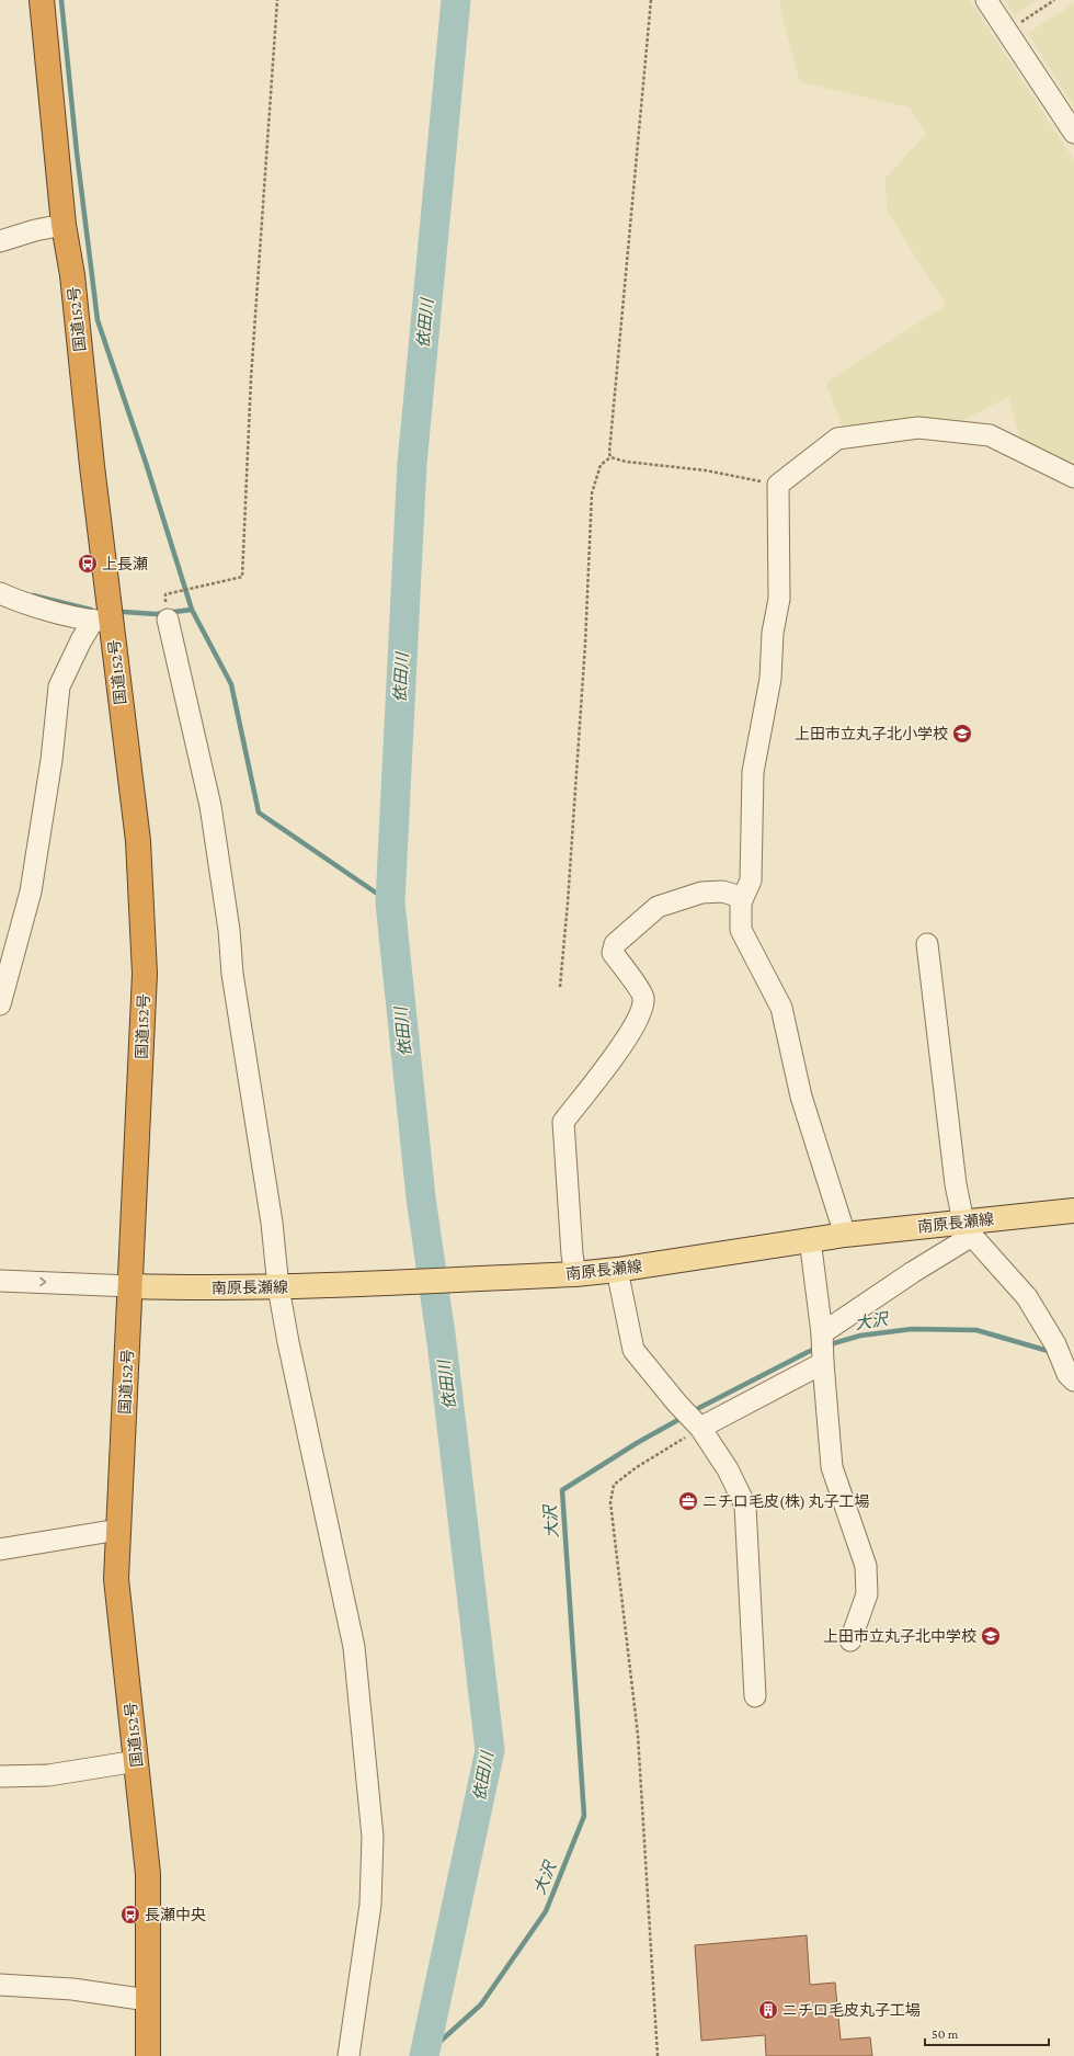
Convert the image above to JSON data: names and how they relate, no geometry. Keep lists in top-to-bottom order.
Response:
{
  "streets": {
    "highway": ["国道152号"],
    "main road": ["南原長瀬線"]
  },
  "crossings": [
    ["国道152号", "南原長瀬線"]
  ],
  "water": ["依田川", "大沢"],
  "places": {
    "bus stop": ["上長瀬", "長瀬中央"],
    "school or university": ["上田市立丸子北小学校", "上田市立丸子北中学校"],
    "office": ["ニチロ毛皮(株) 丸子工場"],
    "building": ["ニチロ毛皮丸子工場"]
  },
  "scale_bar": "50 m"
}
